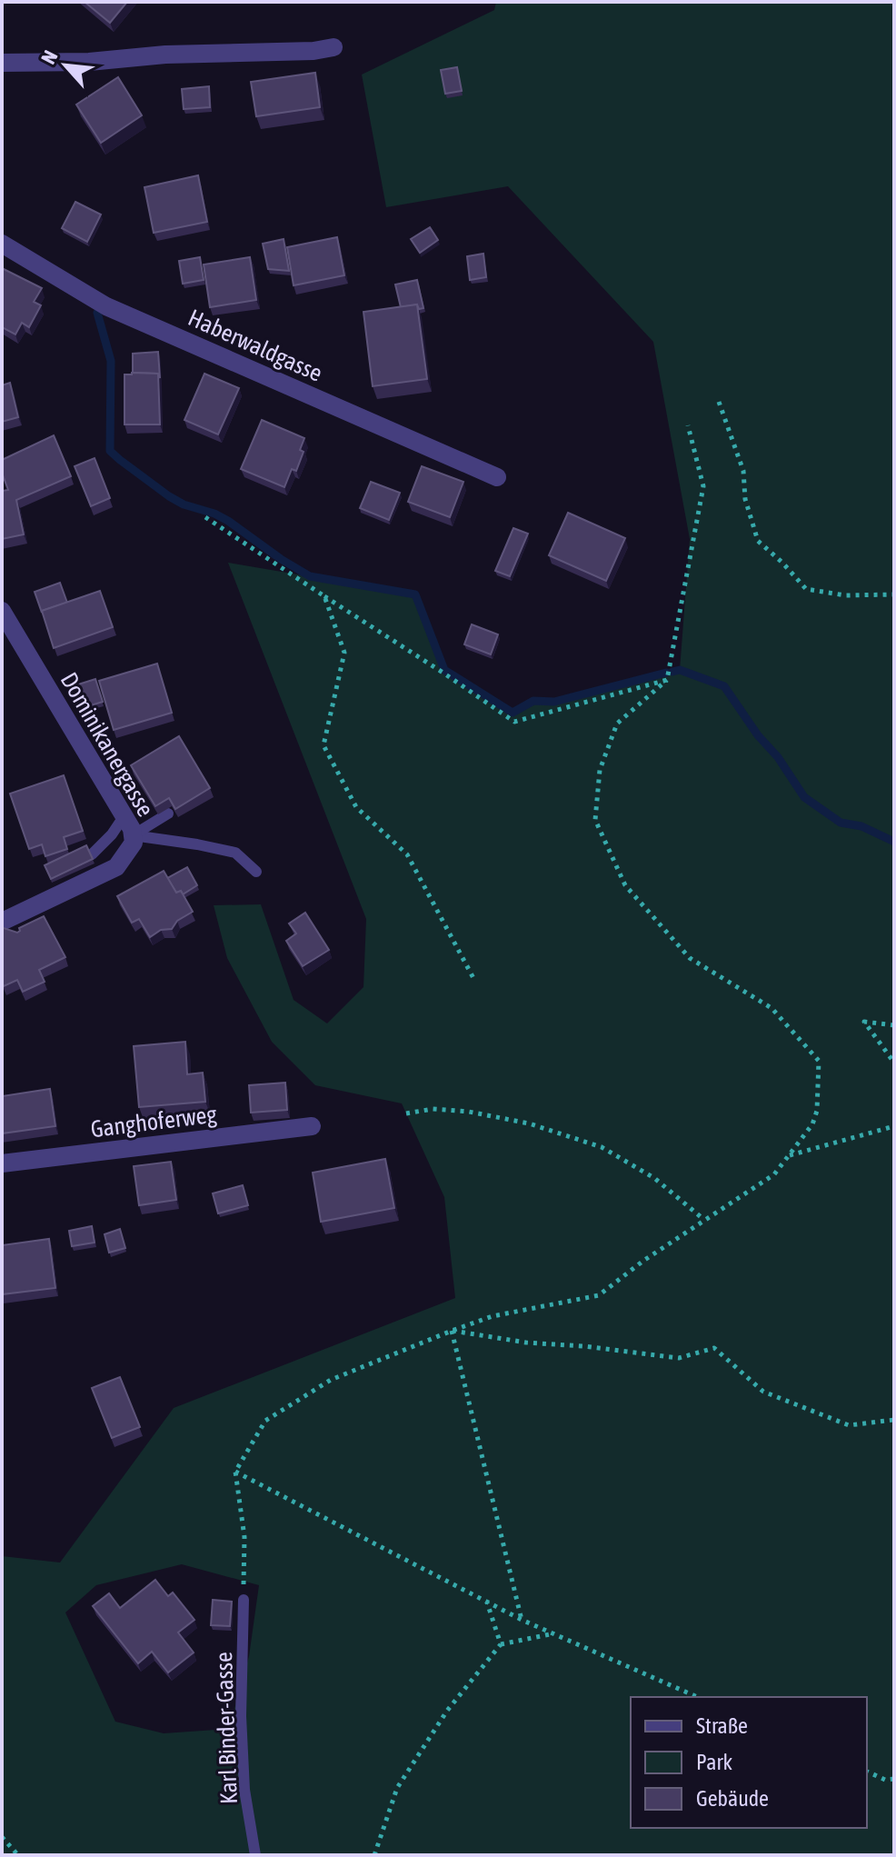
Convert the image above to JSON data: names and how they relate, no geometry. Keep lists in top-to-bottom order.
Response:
{
  "streets": {
    "street": ["Haberwaldgasse", "Dominikanergasse", "Ganghoferweg"],
    "lane": ["Karl Binder-Gasse"]
  },
  "legend": ["Straße", "Park", "Gebäude"],
  "north": "top left"
}
